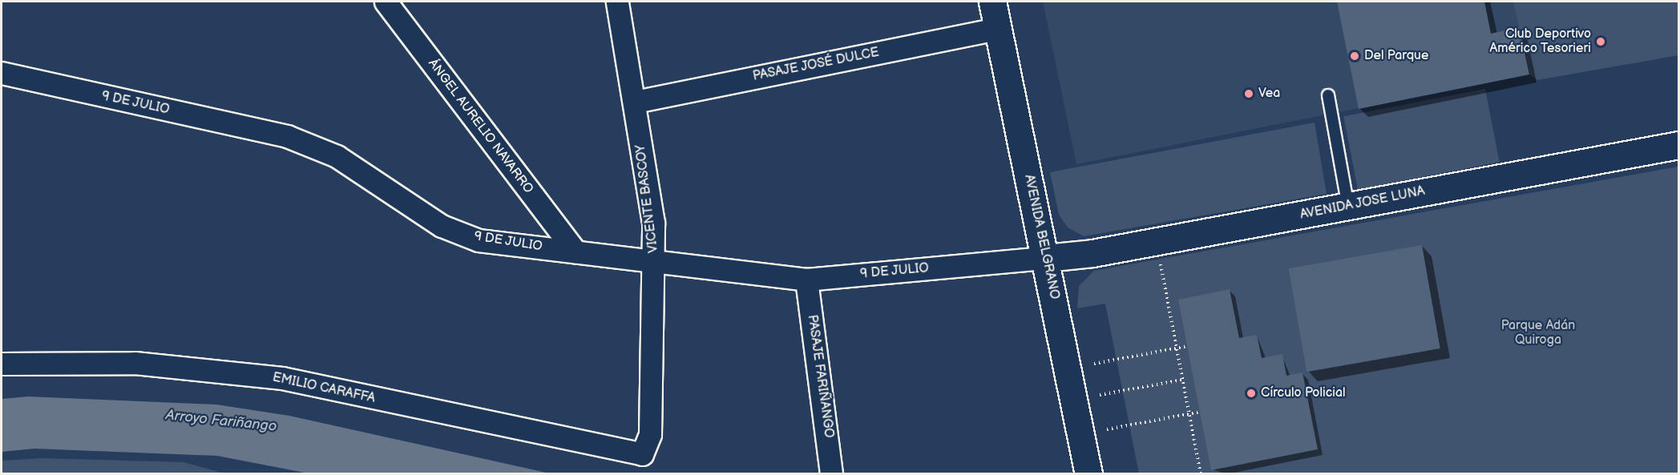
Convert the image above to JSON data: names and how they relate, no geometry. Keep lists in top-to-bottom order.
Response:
{
  "streets": {
    "street": [
      "PASAJE JOSÉ DULCE",
      "9 DE JULIO",
      "ÁNGEL AURELIO NAVARRO",
      "VICENTE BASCOY",
      "AVENIDA JOSE LUNA",
      "AVENIDA BELGRANO",
      "PASAJE FARIÑANGO",
      "EMILIO CARAFFA"
    ]
  },
  "crossings": [
    ["PASAJE JOSÉ DULCE", "VICENTE BASCOY"],
    ["PASAJE JOSÉ DULCE", "AVENIDA BELGRANO"],
    ["9 DE JULIO", "ÁNGEL AURELIO NAVARRO"],
    ["9 DE JULIO", "VICENTE BASCOY"],
    ["9 DE JULIO", "AVENIDA JOSE LUNA"],
    ["9 DE JULIO", "AVENIDA BELGRANO"],
    ["9 DE JULIO", "PASAJE FARIÑANGO"],
    ["VICENTE BASCOY", "EMILIO CARAFFA"],
    ["AVENIDA JOSE LUNA", "AVENIDA BELGRANO"]
  ],
  "water": ["Arroyo Fariñango"],
  "parks": ["Parque Adán Quiroga"],
  "places": [
    "Club Deportivo Américo Tesorieri",
    "Del Parque",
    "Vea",
    "Círculo Policial"
  ]
}
